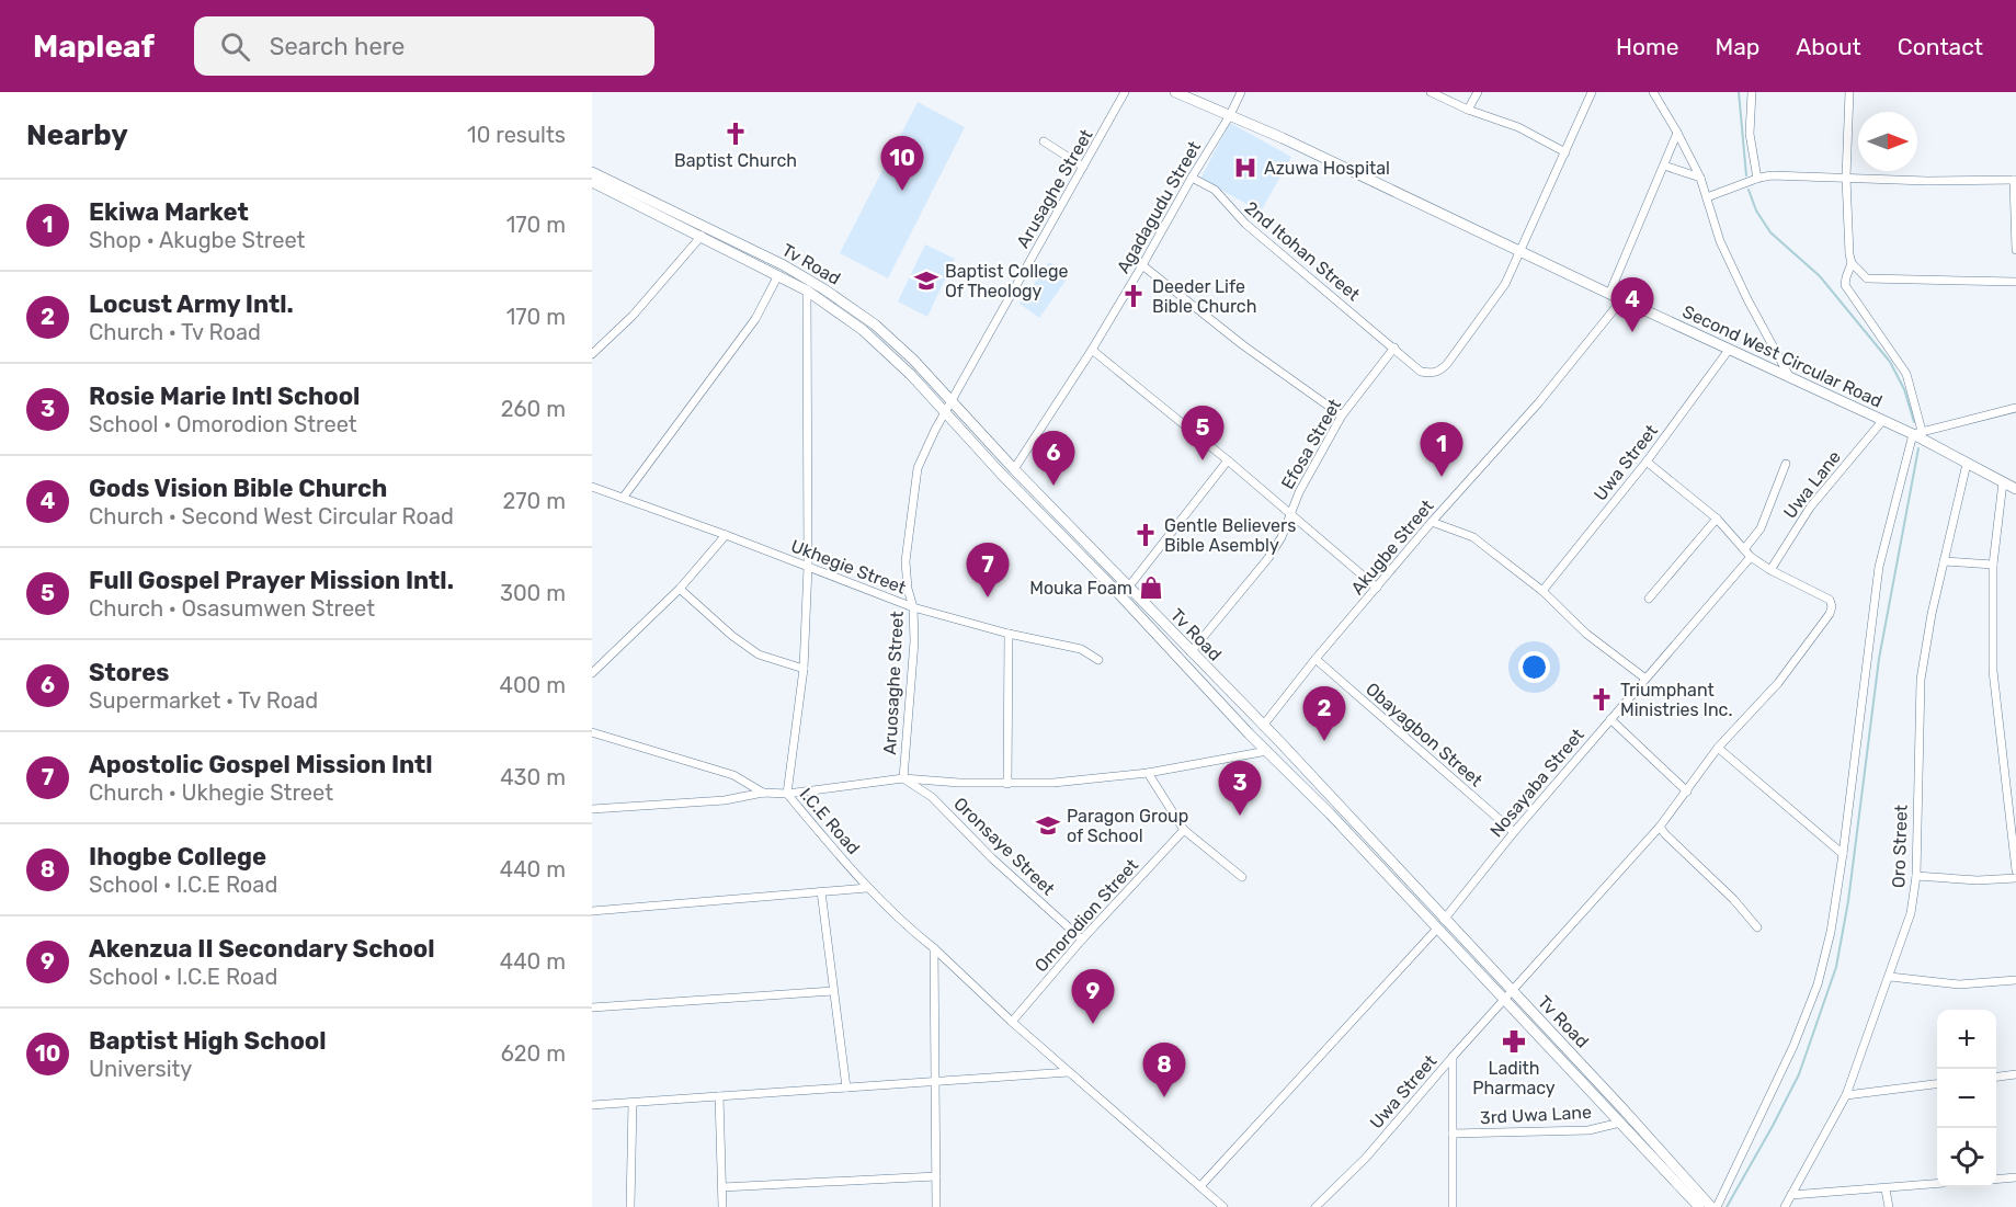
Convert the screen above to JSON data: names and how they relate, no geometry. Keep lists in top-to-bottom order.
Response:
{
  "streets": {
    "street": [
      "Arusaghe Street",
      "Agadagudu Street",
      "2nd Itohan Street",
      "Tv Road",
      "Second West Circular Road",
      "Efosa Street",
      "Uwa Street",
      "Uwa Lane",
      "Akugbe Street",
      "Ukhegie Street",
      "Aruosaghe Street",
      "Obayagbon Street",
      "Nosayaba Street",
      "I.C.E Road",
      "Oronsaye Street",
      "Oro Street",
      "Omorodion Street",
      "3rd Uwa Lane"
    ]
  },
  "crossings": [
    ["Arusaghe Street", "Tv Road"],
    ["Arusaghe Street", "Aruosaghe Street"],
    ["Agadagudu Street", "2nd Itohan Street"],
    ["Agadagudu Street", "Tv Road"],
    ["Agadagudu Street", "Second West Circular Road"],
    ["2nd Itohan Street", "Second West Circular Road"],
    ["2nd Itohan Street", "Efosa Street"],
    ["Tv Road", "Efosa Street"],
    ["Tv Road", "Uwa Street"],
    ["Tv Road", "Akugbe Street"],
    ["Tv Road", "Aruosaghe Street"],
    ["Tv Road", "Nosayaba Street"],
    ["Tv Road", "I.C.E Road"],
    ["Tv Road", "3rd Uwa Lane"],
    ["Second West Circular Road", "Uwa Street"],
    ["Second West Circular Road", "Uwa Lane"],
    ["Second West Circular Road", "Akugbe Street"],
    ["Second West Circular Road", "Oro Street"],
    ["Uwa Street", "Uwa Lane"],
    ["Akugbe Street", "Obayagbon Street"],
    ["Ukhegie Street", "Aruosaghe Street"],
    ["Ukhegie Street", "I.C.E Road"],
    ["Aruosaghe Street", "Oronsaye Street"],
    ["Obayagbon Street", "Nosayaba Street"],
    ["Nosayaba Street", "I.C.E Road"],
    ["I.C.E Road", "Omorodion Street"],
    ["Oronsaye Street", "Omorodion Street"]
  ],
  "places": {
    "church": [
      "Baptist Church",
      "Deeder Life Bible Church",
      "Gentle Believers Bible Asembly",
      "Triumphant Ministries Inc."
    ],
    "hospital": ["Azuwa Hospital"],
    "school or university": ["Baptist College Of Theology", "Paragon Group of School"],
    "shop": ["Mouka Foam"],
    "pharmacy": ["Ladith Pharmacy"]
  },
  "north": "right",
  "page": {
    "header": "Mapleaf",
    "search": "Search here",
    "nav": [
      "Home",
      "Map",
      "About",
      "Contact"
    ],
    "heading": ["Nearby", "10 results"],
    "pins": [
      "10",
      "4",
      "5",
      "1",
      "6",
      "7",
      "2",
      "3",
      "9",
      "8"
    ],
    "list": [
      {
        "mark": "1",
        "name": "Ekiwa Market",
        "note": "Shop · Akugbe Street",
        "value": "170 m"
      },
      {
        "mark": "2",
        "name": "Locust Army Intl.",
        "note": "Church · Tv Road",
        "value": "170 m"
      },
      {
        "mark": "3",
        "name": "Rosie Marie Intl School",
        "note": "School · Omorodion Street",
        "value": "260 m"
      },
      {
        "mark": "4",
        "name": "Gods Vision Bible Church",
        "note": "Church · Second West Circular Road",
        "value": "270 m"
      },
      {
        "mark": "5",
        "name": "Full Gospel Prayer Mission Intl.",
        "note": "Church · Osasumwen Street",
        "value": "300 m"
      },
      {
        "mark": "6",
        "name": "Stores",
        "note": "Supermarket · Tv Road",
        "value": "400 m"
      },
      {
        "mark": "7",
        "name": "Apostolic Gospel Mission Intl",
        "note": "Church · Ukhegie Street",
        "value": "430 m"
      },
      {
        "mark": "8",
        "name": "Ihogbe College",
        "note": "School · I.C.E Road",
        "value": "440 m"
      },
      {
        "mark": "9",
        "name": "Akenzua II Secondary School",
        "note": "School · I.C.E Road",
        "value": "440 m"
      },
      {
        "mark": "10",
        "name": "Baptist High School",
        "note": "University",
        "value": "620 m"
      }
    ],
    "map_buttons": ["+", "−"]
  }
}
